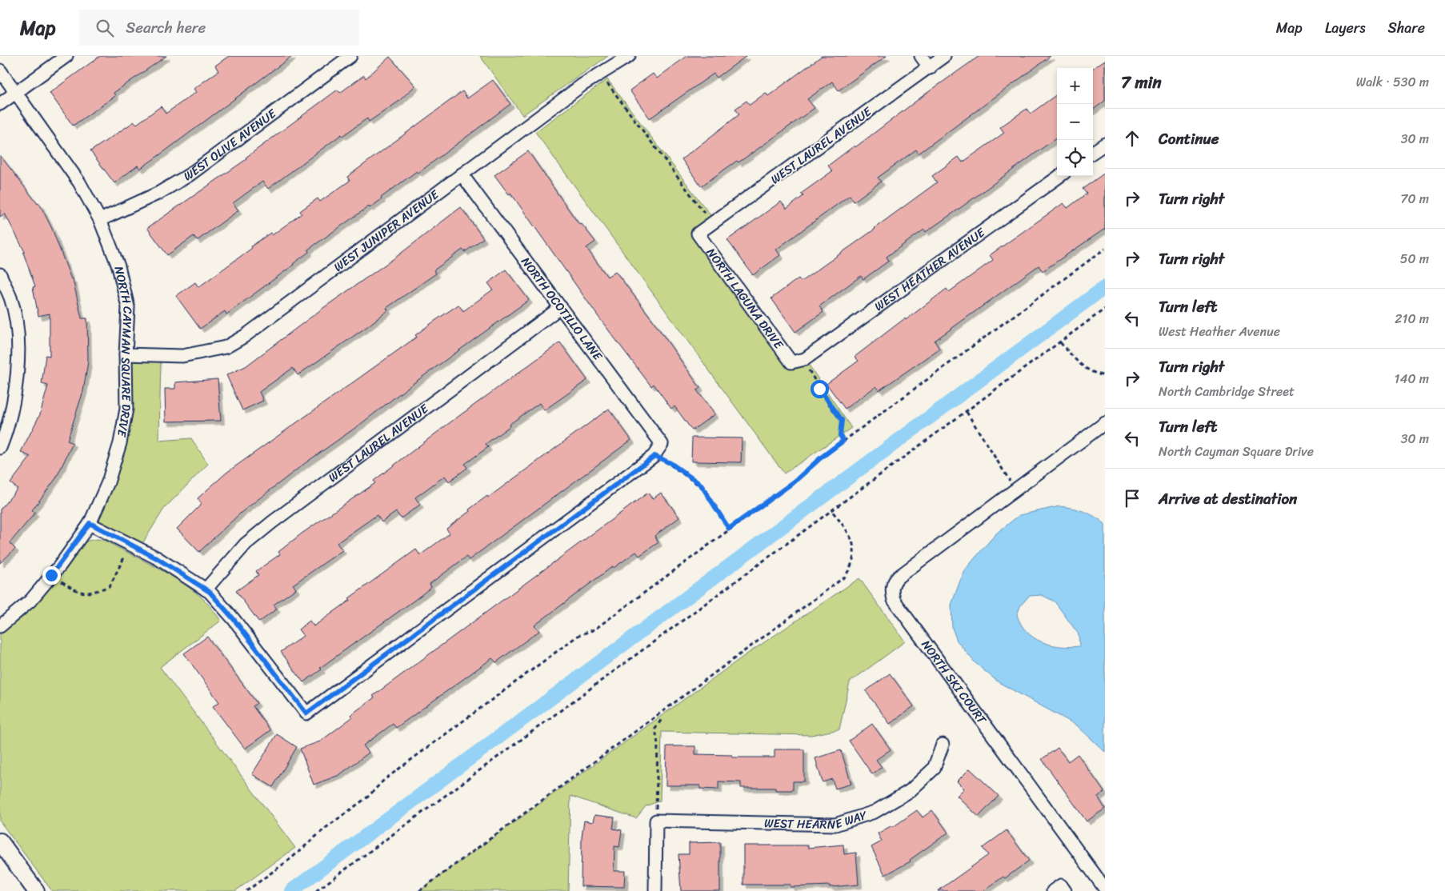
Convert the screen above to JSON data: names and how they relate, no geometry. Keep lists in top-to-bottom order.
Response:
{
  "streets": {
    "street": [
      "WEST OLIVE AVENUE",
      "WEST LAUREL AVENUE",
      "WEST JUNIPER AVENUE",
      "WEST HEATHER AVENUE",
      "NORTH LAGUNA DRIVE",
      "NORTH OCOTILLO LANE",
      "NORTH CAYMAN SQUARE DRIVE",
      "NORTH SKI COURT",
      "WEST HEARNE WAY"
    ]
  },
  "crossings": [
    ["WEST OLIVE AVENUE", "NORTH CAYMAN SQUARE DRIVE"],
    ["WEST LAUREL AVENUE", "NORTH LAGUNA DRIVE"],
    ["WEST LAUREL AVENUE", "NORTH OCOTILLO LANE"],
    ["WEST JUNIPER AVENUE", "NORTH OCOTILLO LANE"],
    ["WEST JUNIPER AVENUE", "NORTH CAYMAN SQUARE DRIVE"],
    ["WEST HEATHER AVENUE", "NORTH LAGUNA DRIVE"]
  ],
  "page": {
    "header": "Map",
    "search": "Search here",
    "nav": ["Map", "Layers", "Share"],
    "heading": ["7 min", "Walk · 530 m"],
    "map_buttons": ["+", "−"],
    "list": [
      ["Continue", "30 m"],
      ["Turn right", "70 m"],
      ["Turn right", "50 m"],
      ["Turn left", "West Heather Avenue", "210 m"],
      ["Turn right", "North Cambridge Street", "140 m"],
      ["Turn left", "North Cayman Square Drive", "30 m"],
      "Arrive at destination"
    ]
  }
}
